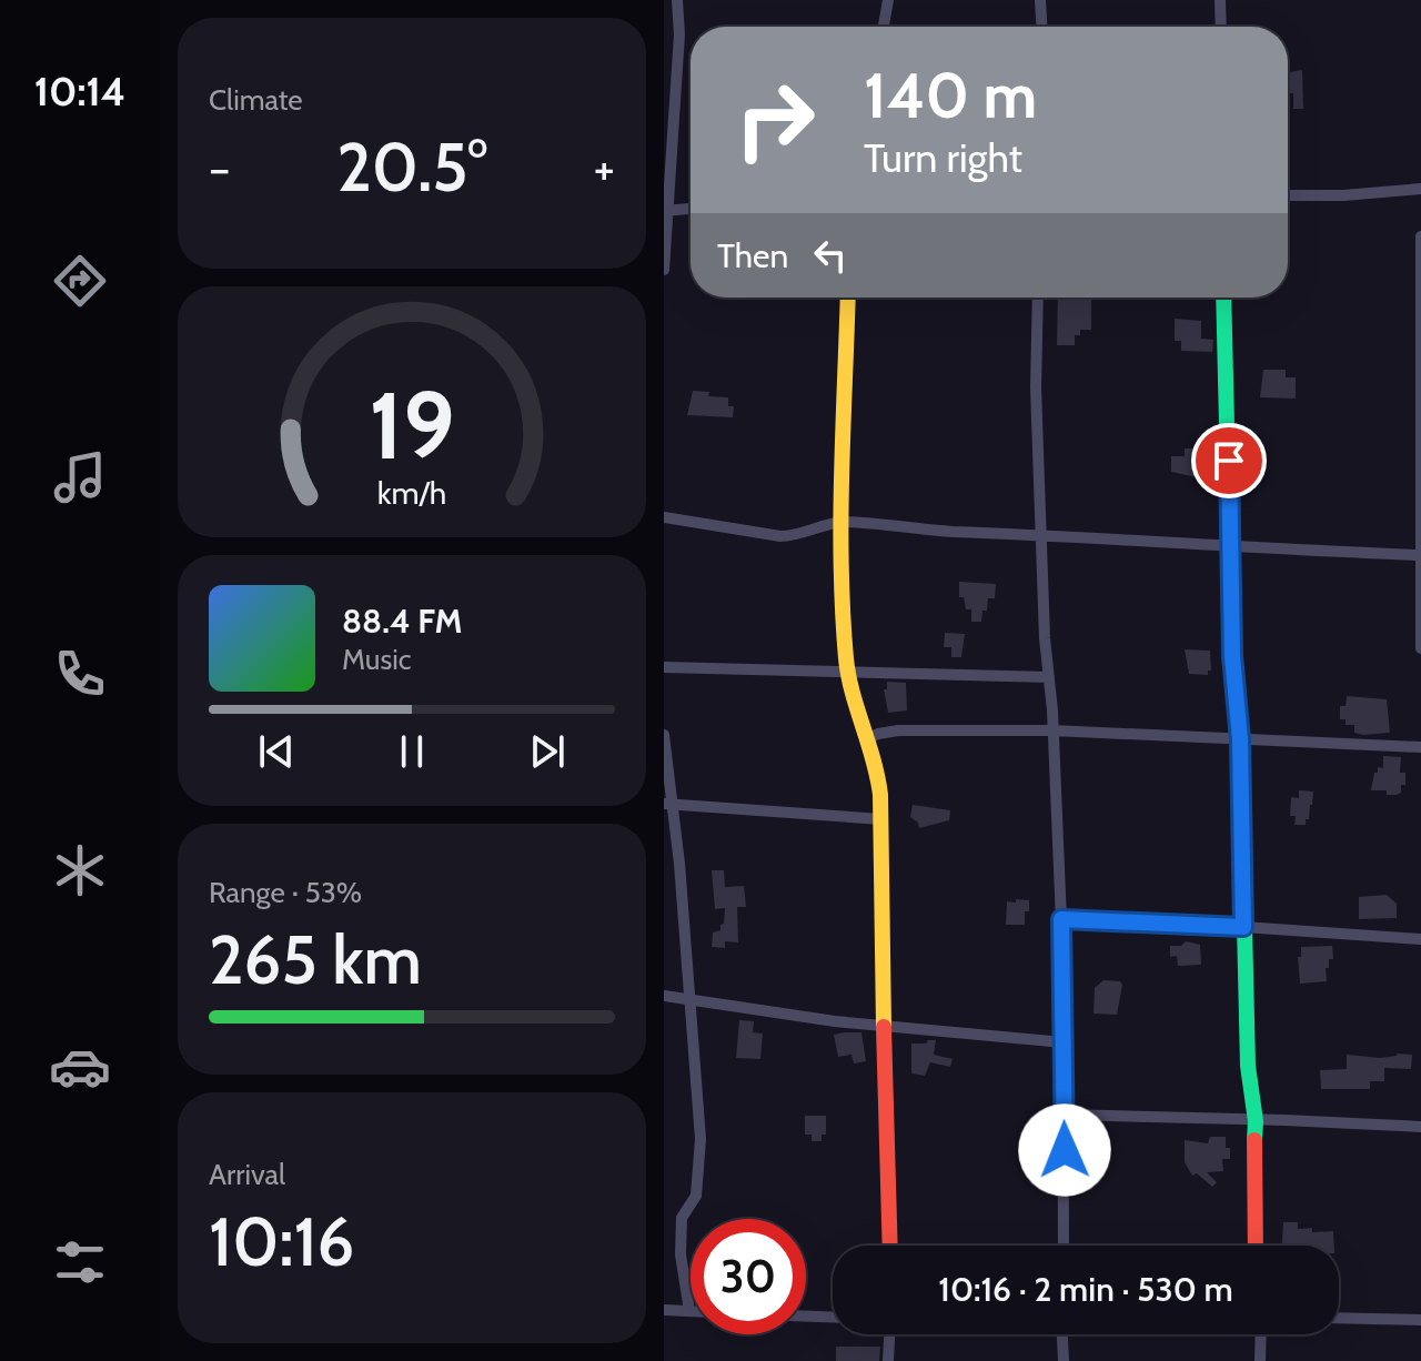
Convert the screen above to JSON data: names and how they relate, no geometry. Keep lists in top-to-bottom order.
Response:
{
  "page": {
    "tabs": "10:14",
    "tile": [
      "Climate",
      ["Range · 53%", "265 km"],
      ["Arrival", "10:16"]
    ],
    "turn": ["140 m", "Turn right"],
    "heat": ["−", "20.5°", "+"],
    "then": "Then",
    "song": ["88.4 FM", "Music"],
    "limit": "30",
    "trip": "10:16 · 2 min · 530 m",
    "gauge": ["19", "km/h"]
  }
}
